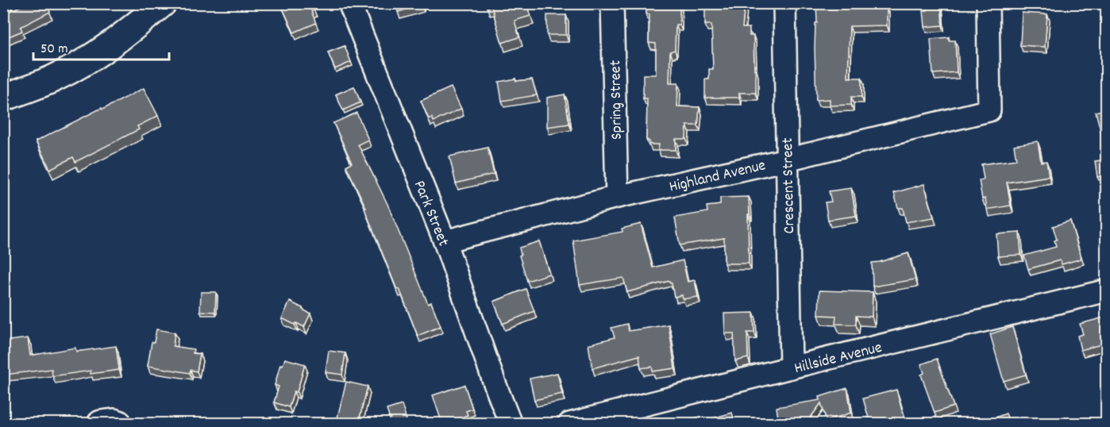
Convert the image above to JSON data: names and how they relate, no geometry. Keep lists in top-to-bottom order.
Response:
{
  "streets": {
    "street": [
      "Spring Street",
      "Highland Avenue",
      "Crescent Street",
      "Park Street",
      "Hillside Avenue"
    ]
  },
  "crossings": [
    ["Spring Street", "Highland Avenue"],
    ["Highland Avenue", "Crescent Street"],
    ["Highland Avenue", "Park Street"],
    ["Crescent Street", "Hillside Avenue"]
  ],
  "scale_bar": "50 m"
}
